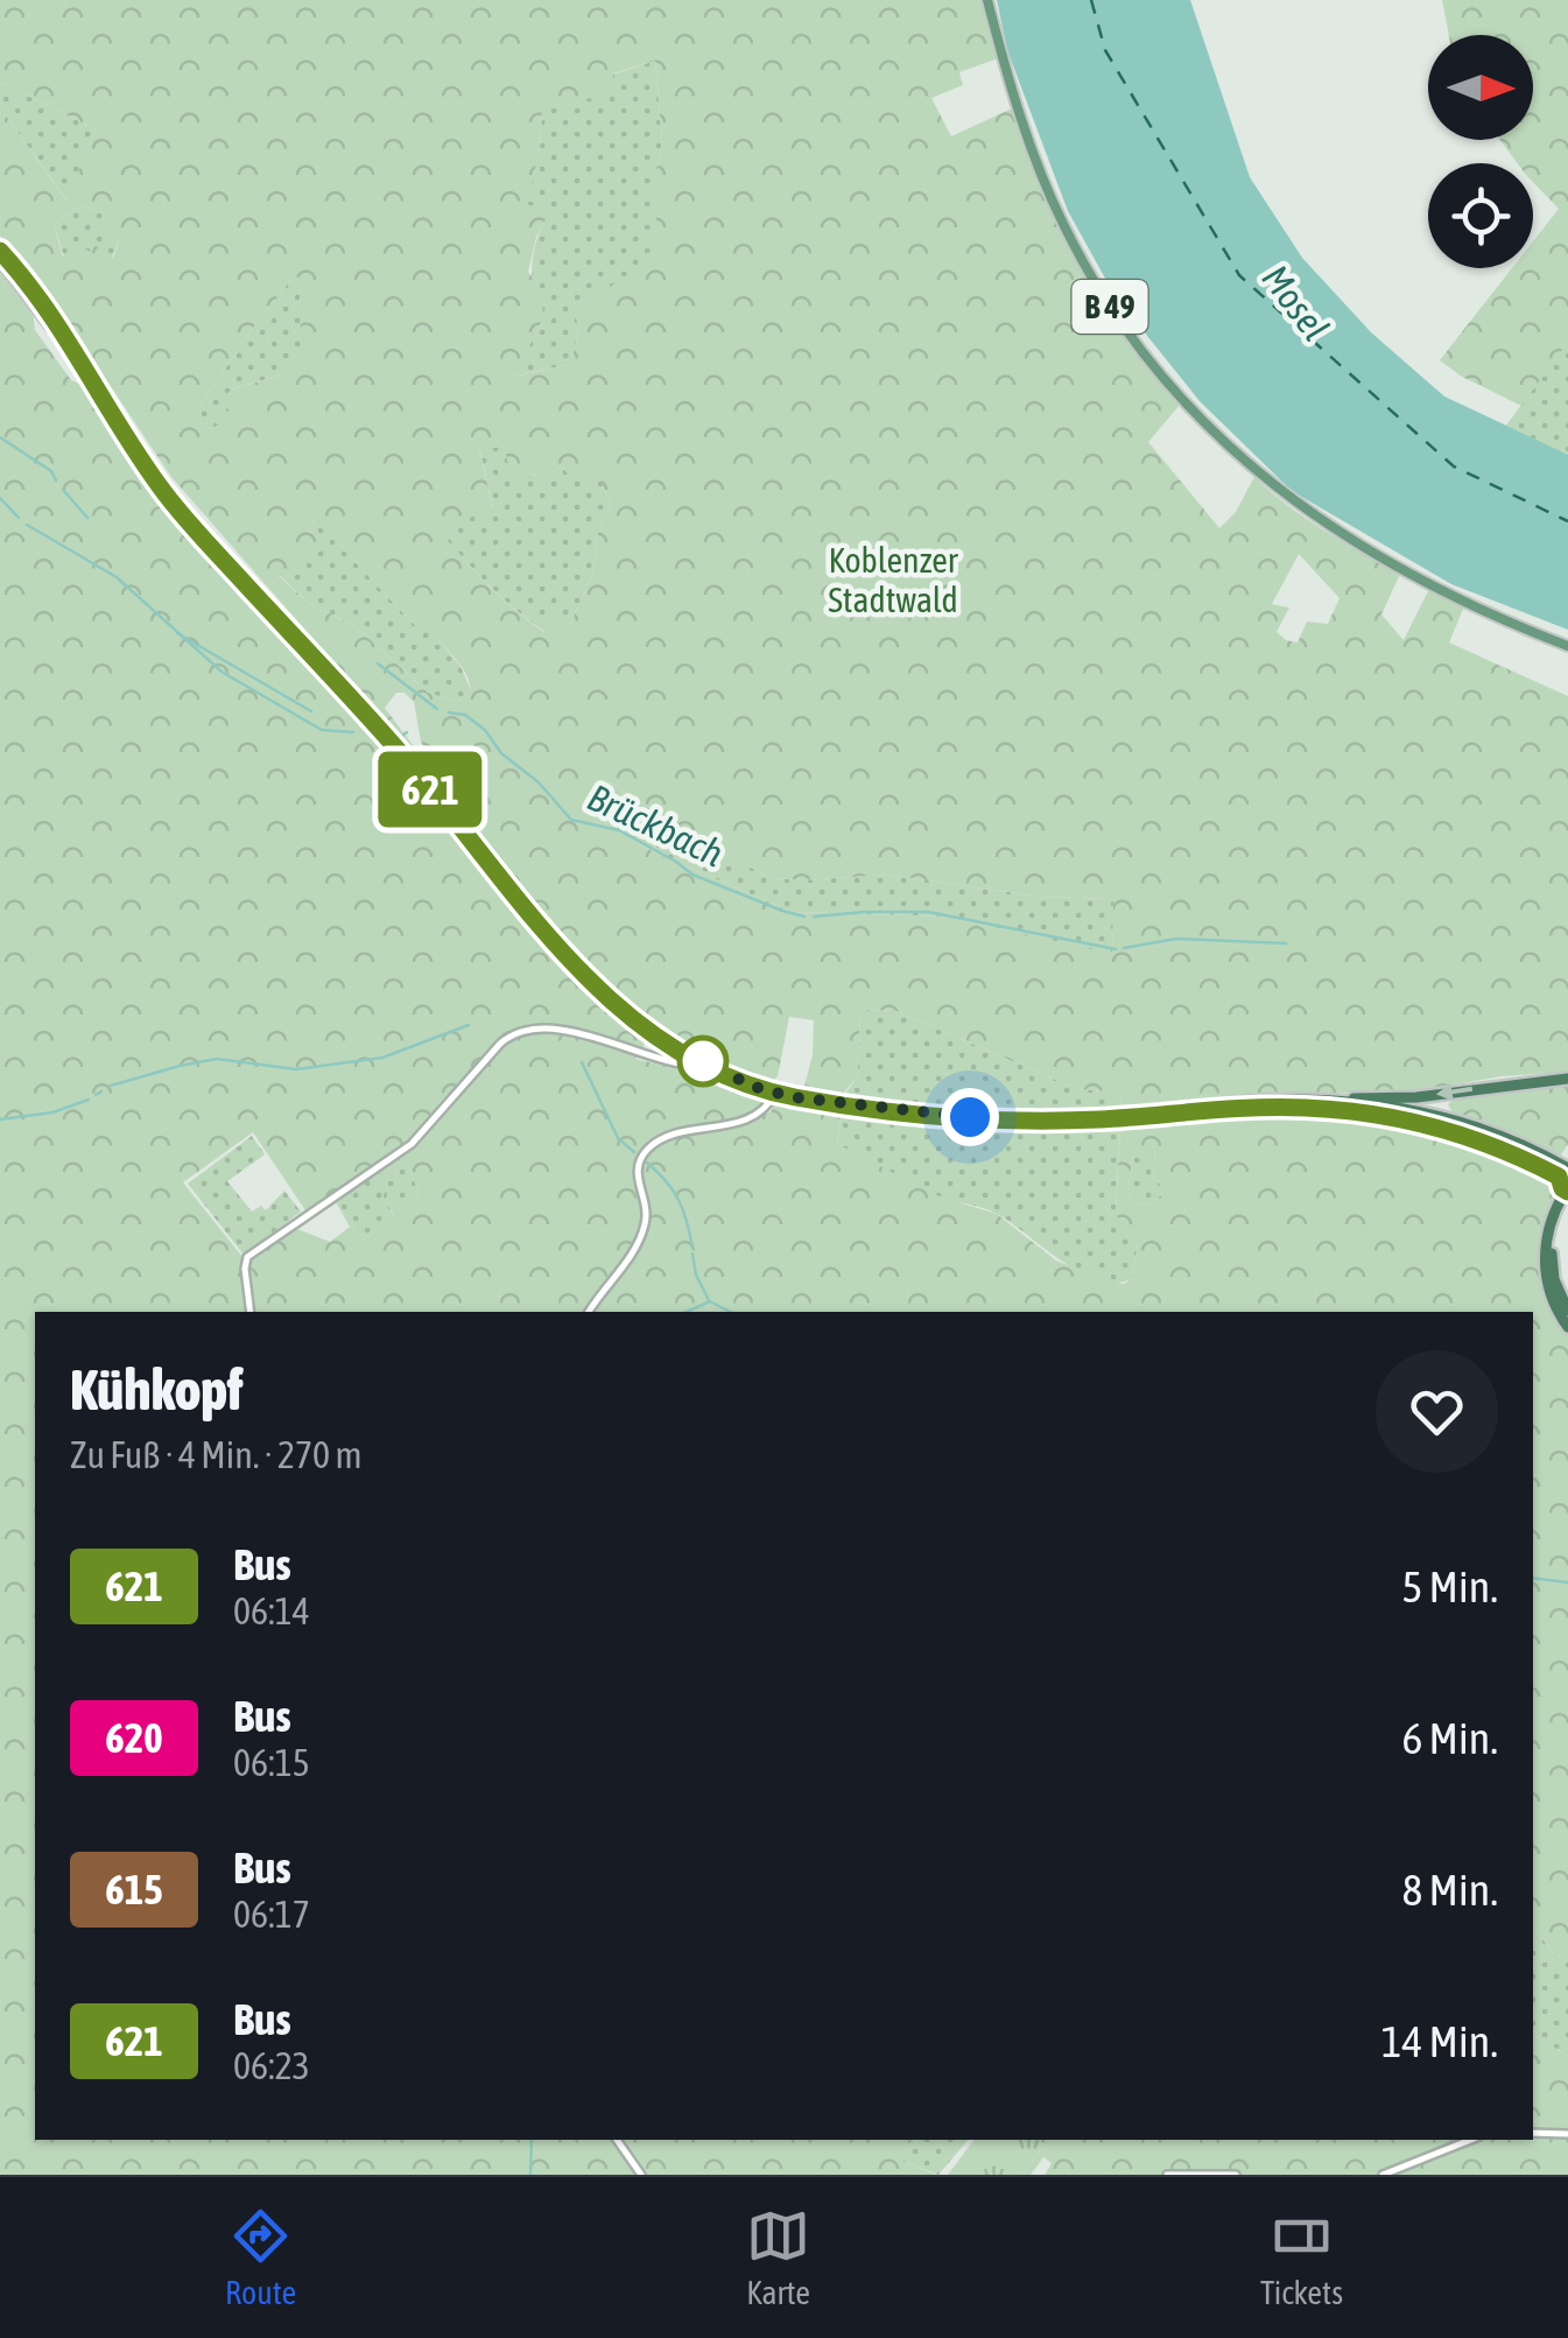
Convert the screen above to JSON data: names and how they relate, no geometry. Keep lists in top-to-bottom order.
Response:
{
  "streets": {
    "main road": ["B 49"]
  },
  "water": ["Mosel", "Brückbach"],
  "parks": ["Koblenzer Stadtwald"],
  "lines": ["bus line 621"],
  "north": "right",
  "page": {
    "on_map": "621",
    "heading": ["Kühkopf", "Zu Fuß · 4 Min. · 270 m"],
    "list": [
      {
        "mark": "621",
        "name": "Bus",
        "note": "06:14",
        "value": "5 Min."
      },
      {
        "mark": "620",
        "name": "Bus",
        "note": "06:15",
        "value": "6 Min."
      },
      {
        "mark": "615",
        "name": "Bus",
        "note": "06:17",
        "value": "8 Min."
      },
      {
        "mark": "621",
        "name": "Bus",
        "note": "06:23",
        "value": "14 Min."
      }
    ],
    "tabs": ["Route", "Karte", "Tickets"]
  }
}
